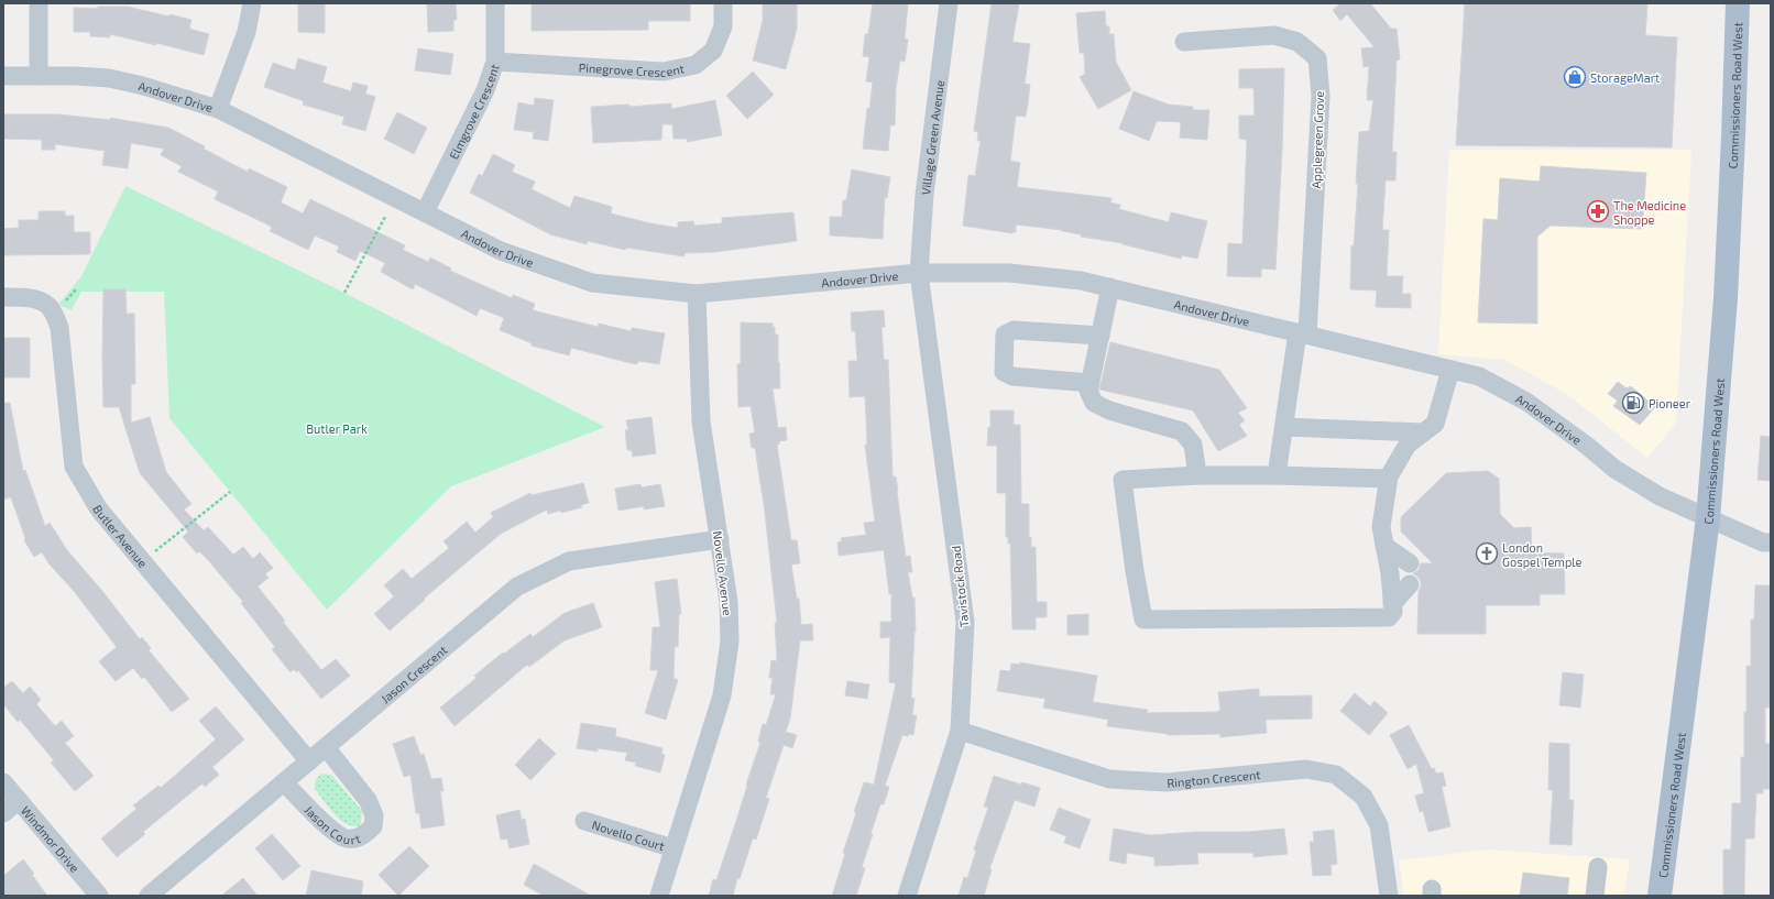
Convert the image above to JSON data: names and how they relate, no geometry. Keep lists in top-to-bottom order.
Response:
{
  "streets": {
    "main road": ["Commissioners Road West"],
    "street": [
      "Pinegrove Crescent",
      "Andover Drive",
      "Elmgrove Crescent",
      "Village Green Avenue",
      "Applegreen Grove",
      "Butler Avenue",
      "Novello Avenue",
      "Tavistock Road",
      "Jason Crescent",
      "Rington Crescent",
      "Jason Court",
      "Novello Court",
      "Windmor Drive"
    ]
  },
  "crossings": [
    ["Pinegrove Crescent", "Elmgrove Crescent"],
    ["Commissioners Road West", "Andover Drive"],
    ["Andover Drive", "Elmgrove Crescent"],
    ["Andover Drive", "Village Green Avenue"],
    ["Andover Drive", "Applegreen Grove"],
    ["Andover Drive", "Novello Avenue"],
    ["Andover Drive", "Tavistock Road"],
    ["Village Green Avenue", "Tavistock Road"],
    ["Butler Avenue", "Jason Crescent"],
    ["Novello Avenue", "Jason Crescent"],
    ["Novello Avenue", "Novello Court"],
    ["Tavistock Road", "Rington Crescent"],
    ["Jason Crescent", "Jason Court"]
  ],
  "parks": ["Butler Park"],
  "places": {
    "shop": ["StorageMart"],
    "pharmacy": ["The Medicine Shoppe"],
    "fuel station": ["Pioneer"],
    "church": ["London Gospel Temple"]
  }
}
